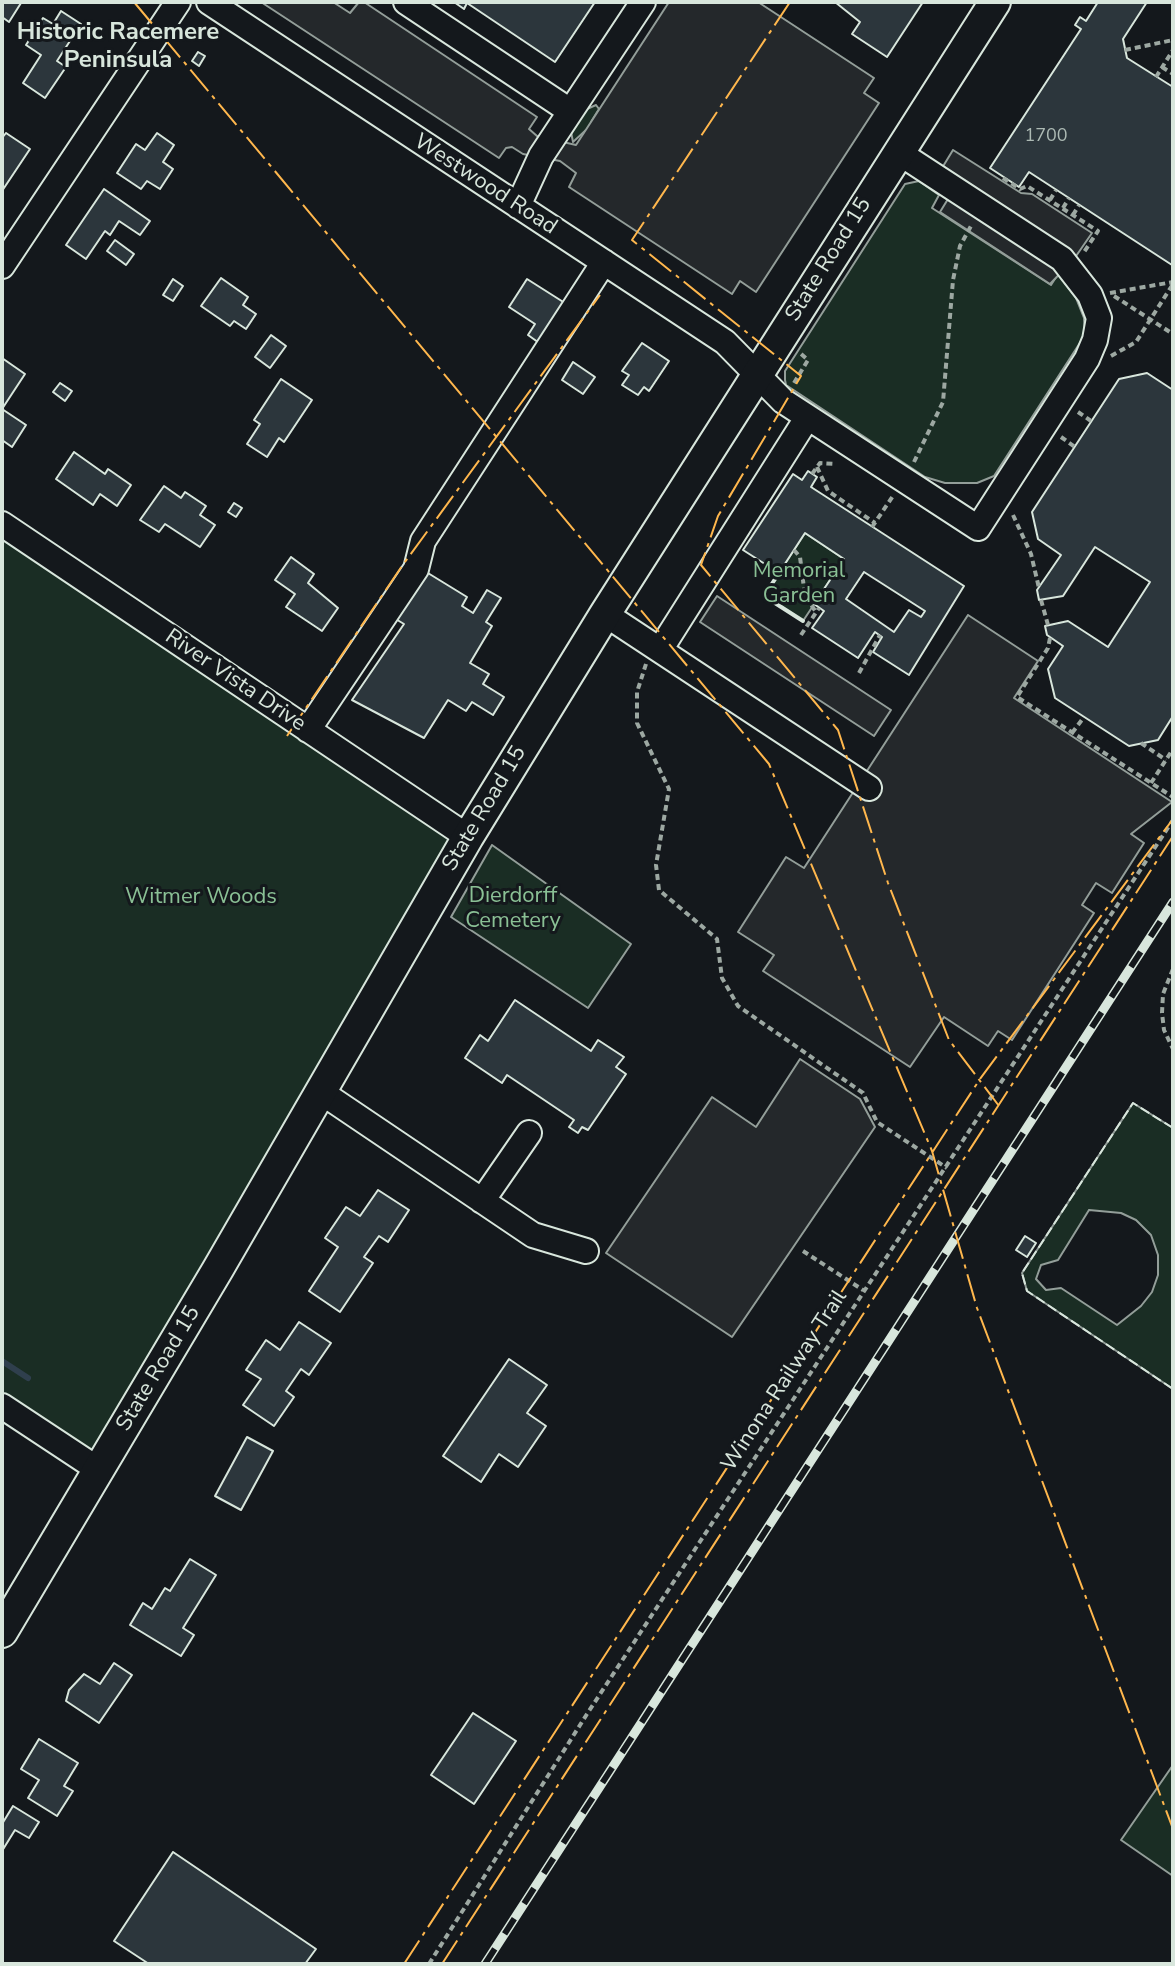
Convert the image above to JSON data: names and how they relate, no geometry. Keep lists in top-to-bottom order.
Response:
{
  "streets": {
    "main road": ["State Road 15"],
    "street": ["Westwood Road", "River Vista Drive"],
    "path": ["Winona Railway Trail"]
  },
  "crossings": [
    ["Westwood Road", "State Road 15"],
    ["State Road 15", "River Vista Drive"]
  ],
  "districts": ["Historic Racemere Peninsula"],
  "parks": ["Memorial Garden", "Dierdorff Cemetery", "Witmer Woods"],
  "house_numbers": ["1700"]
}
